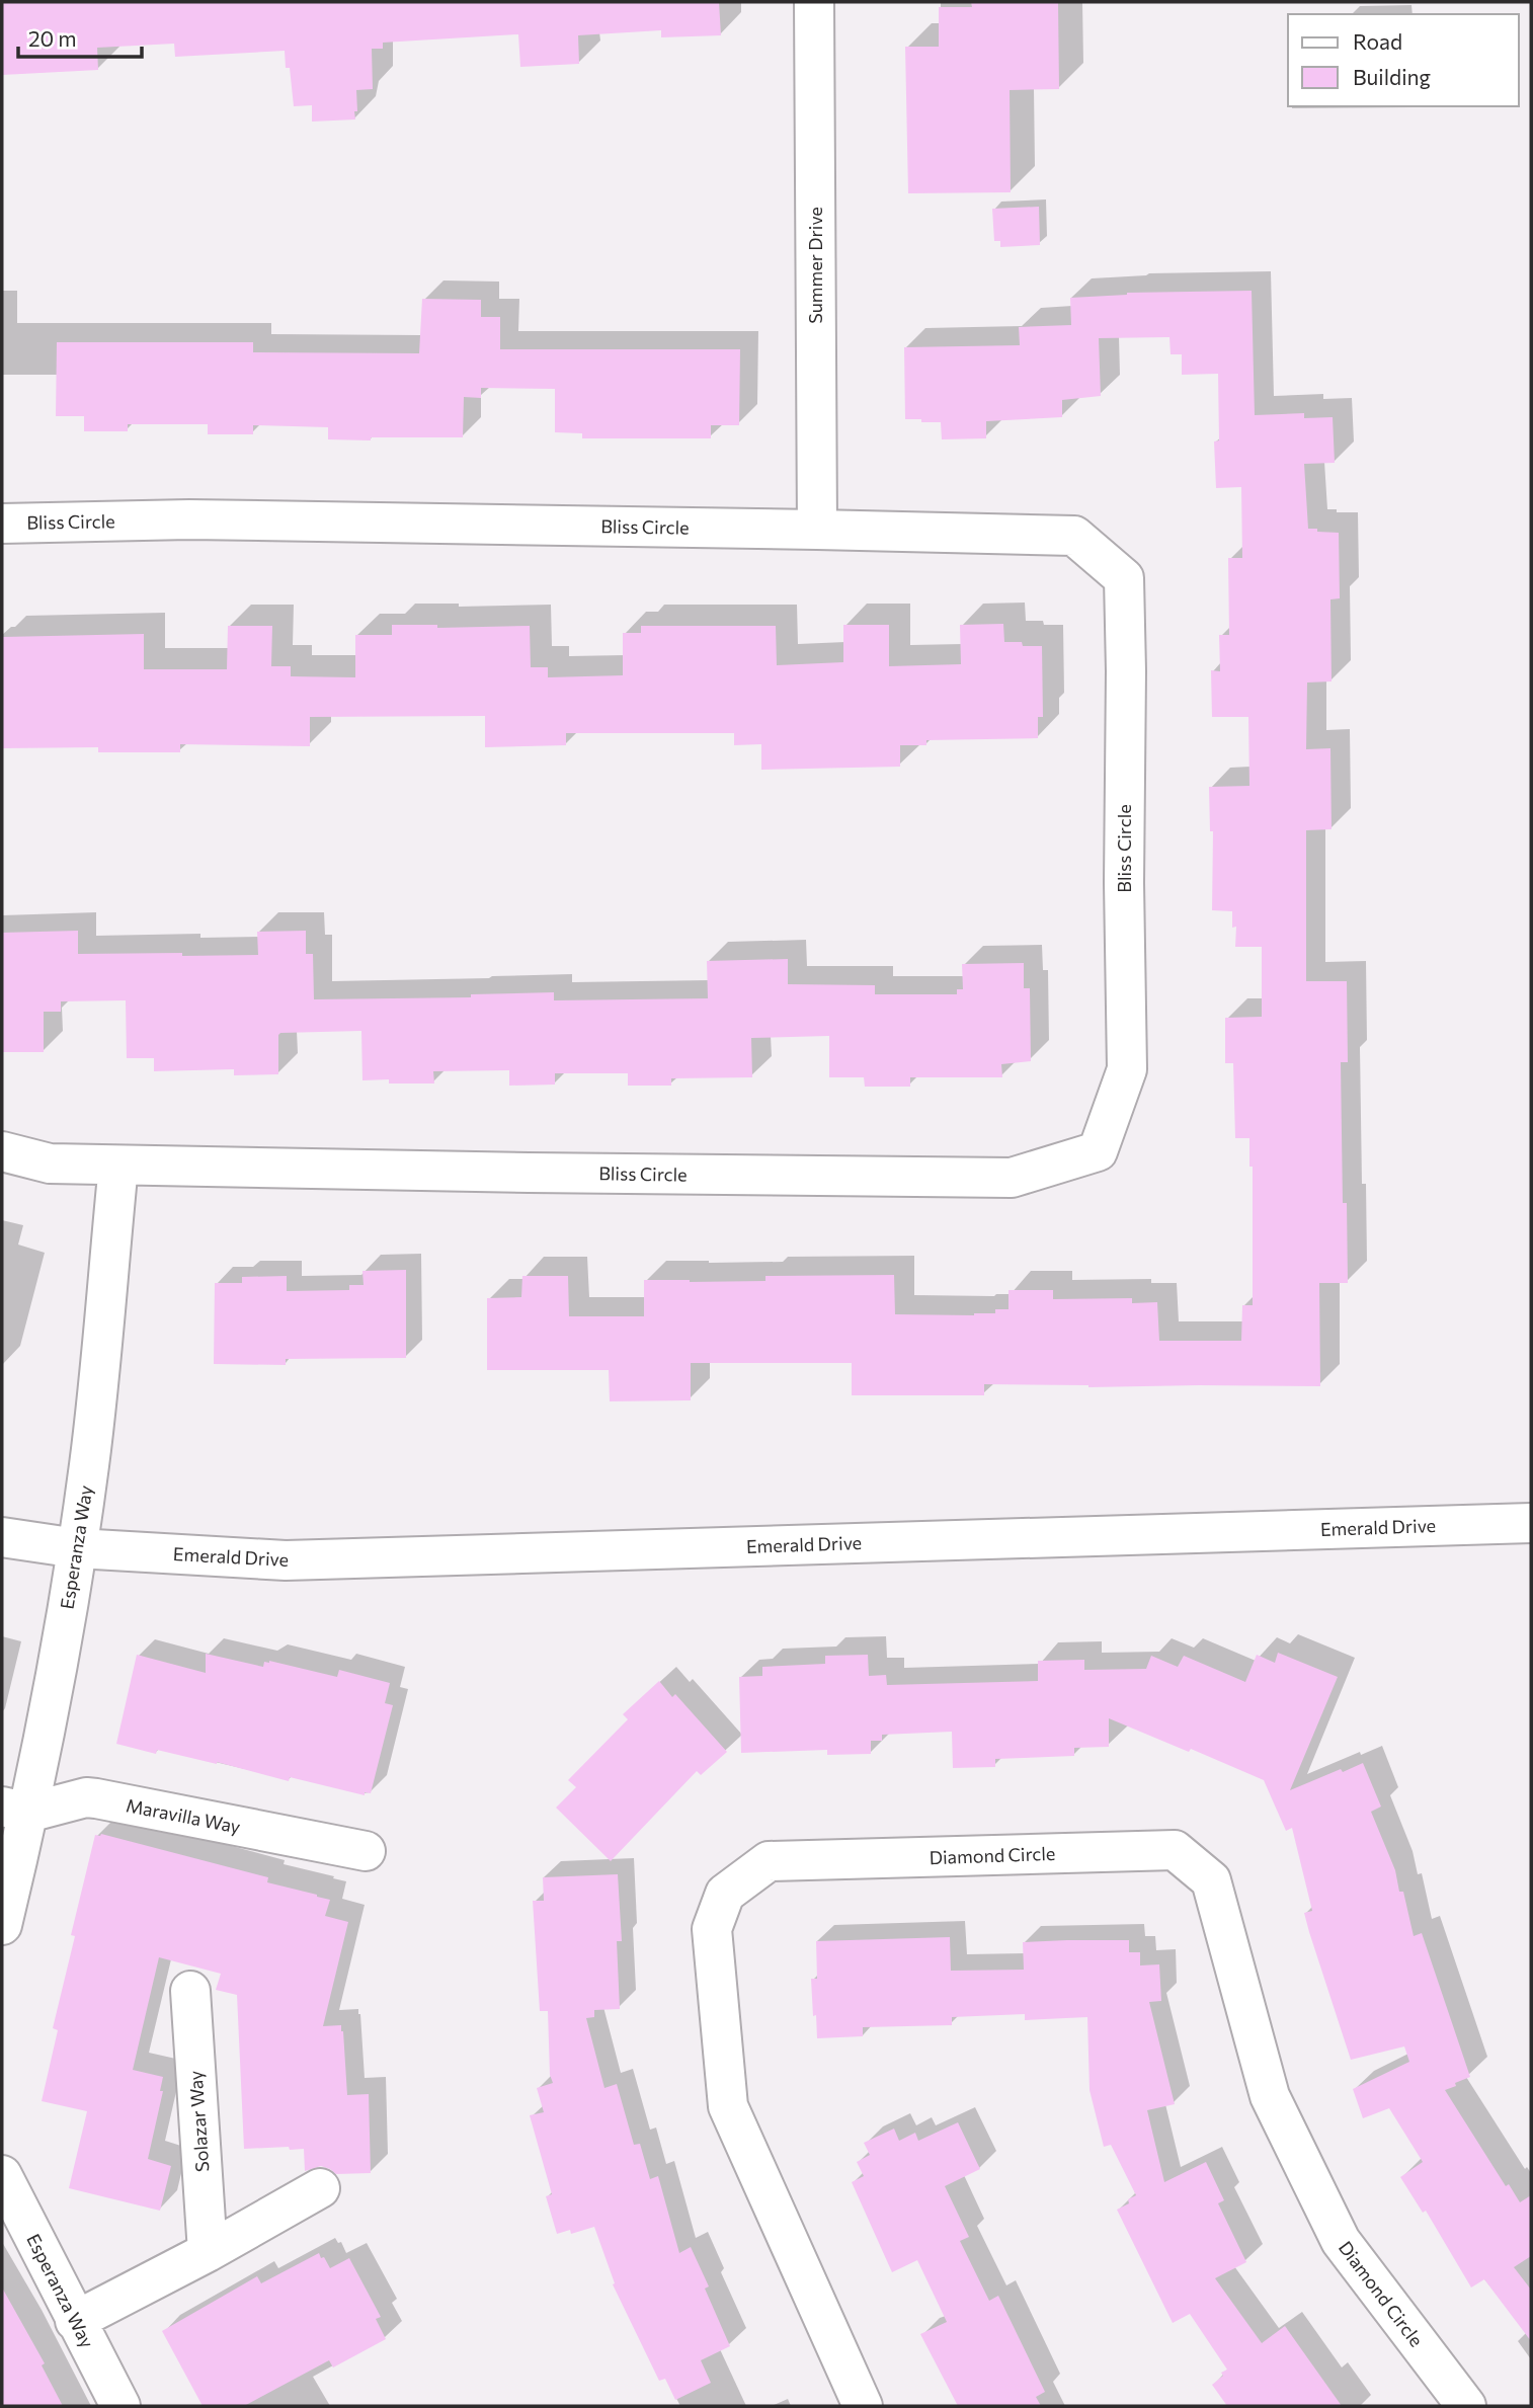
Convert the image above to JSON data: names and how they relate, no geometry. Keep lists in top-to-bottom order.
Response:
{
  "streets": {
    "street": [
      "Summer Drive",
      "Bliss Circle",
      "Emerald Drive",
      "Esperanza Way",
      "Maravilla Way",
      "Diamond Circle",
      "Solazar Way"
    ]
  },
  "crossings": [
    ["Summer Drive", "Bliss Circle"],
    ["Bliss Circle", "Esperanza Way"],
    ["Emerald Drive", "Esperanza Way"],
    ["Esperanza Way", "Maravilla Way"]
  ],
  "legend": ["Road", "Building"],
  "scale_bar": "20 m"
}
